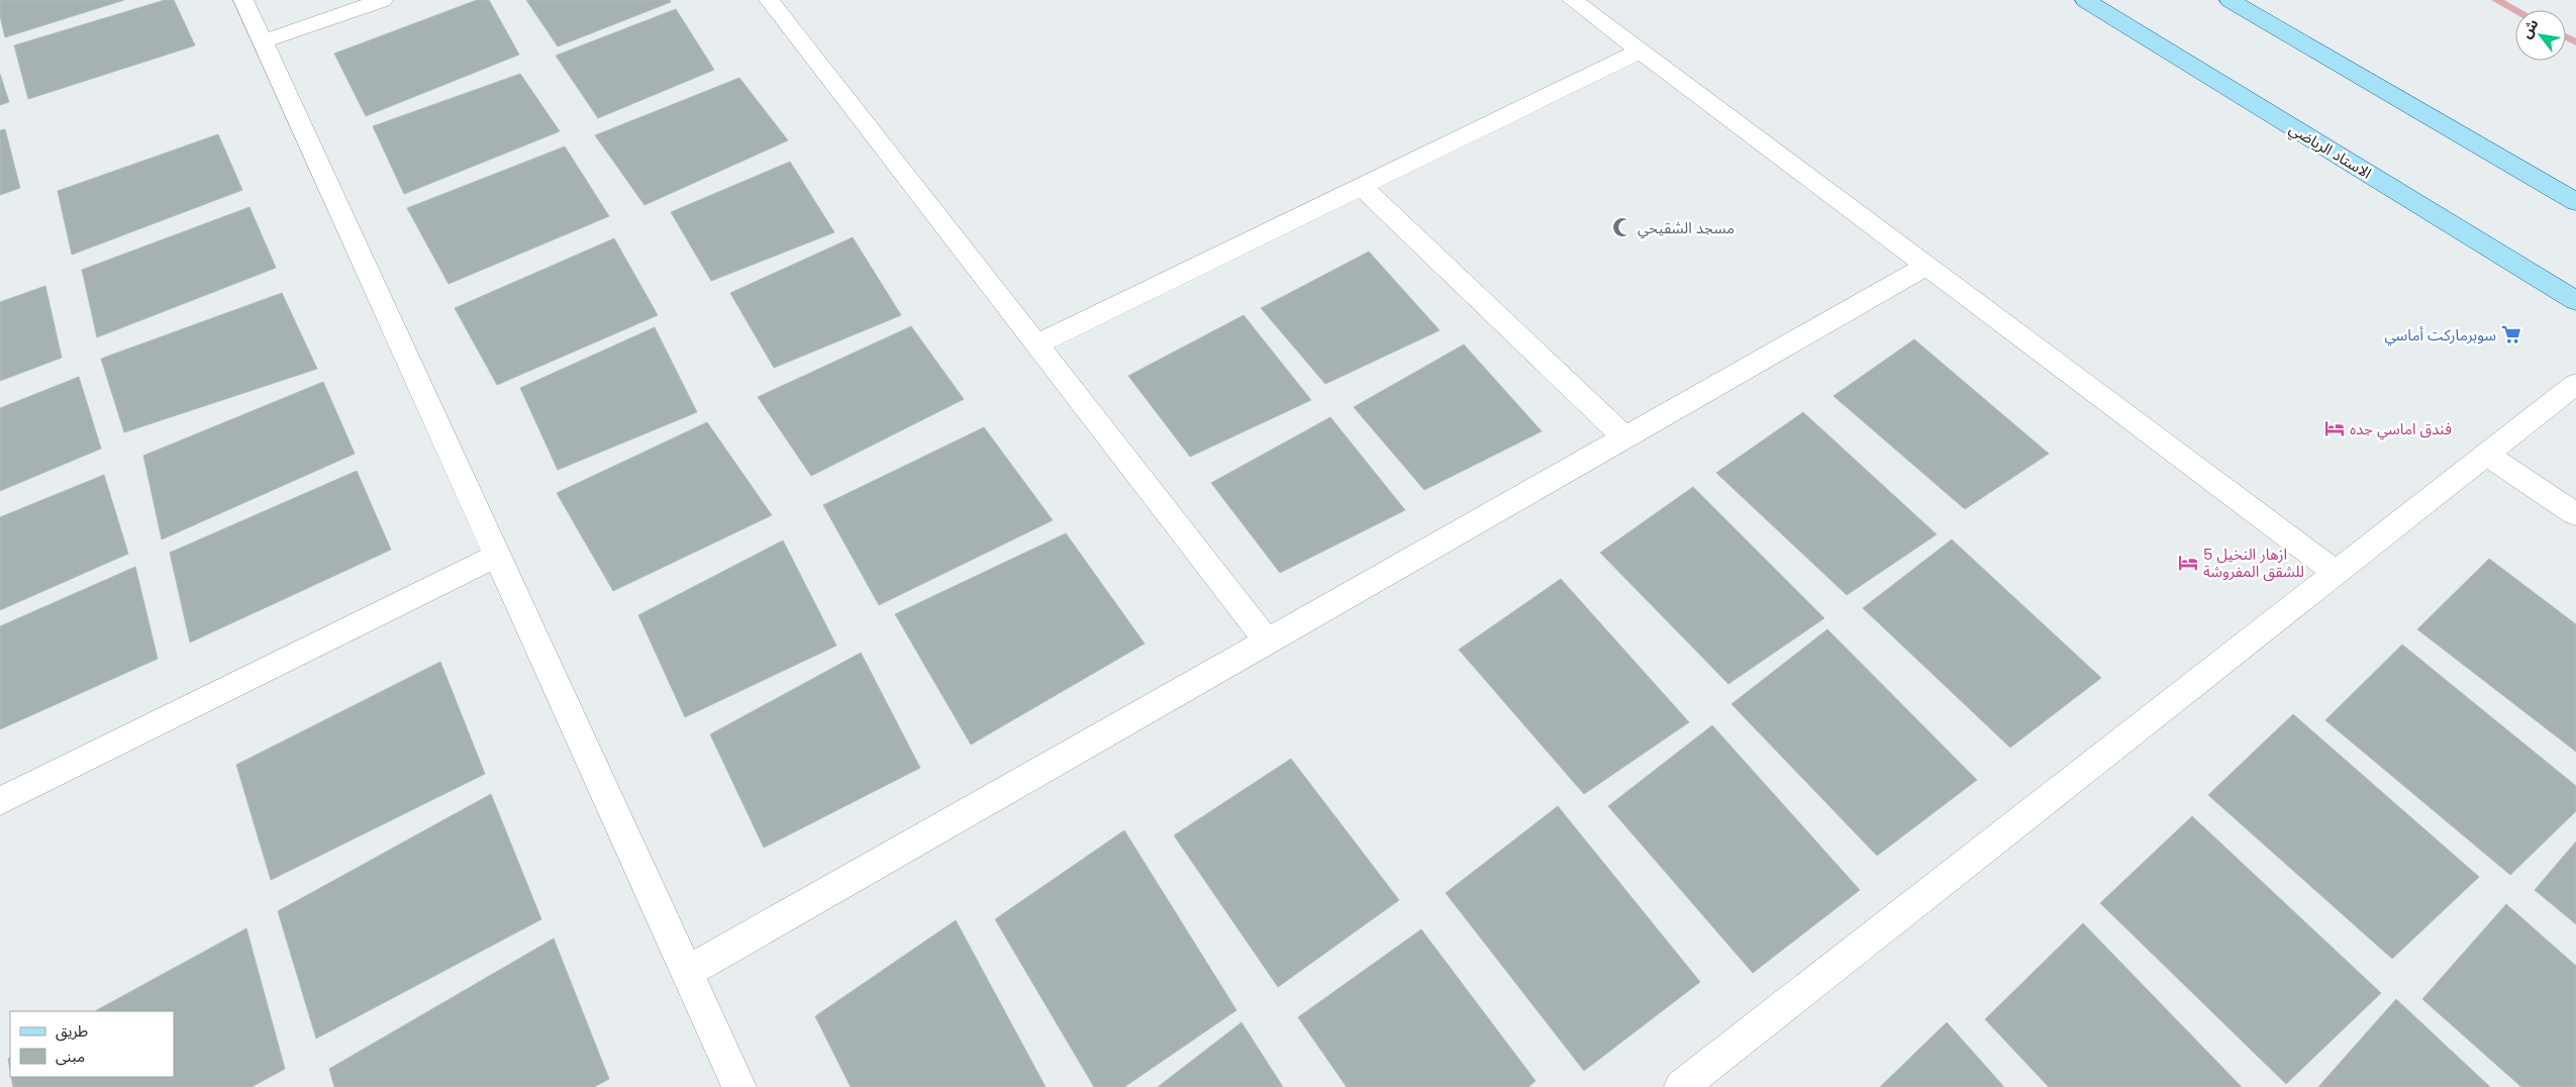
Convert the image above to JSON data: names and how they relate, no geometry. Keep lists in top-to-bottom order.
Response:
{
  "streets": {
    "main road": ["الاستاد الرياضي"]
  },
  "places": {
    "mosque": ["مسجد الشقيحي"],
    "supermarket": ["سوبرماركت أماسي"],
    "hotel": ["فندق اماسي جده", "ازهار النخيل 5 للشقق المفروشة"]
  },
  "legend": ["طريق", "مبنى"],
  "north": "top left"
}
